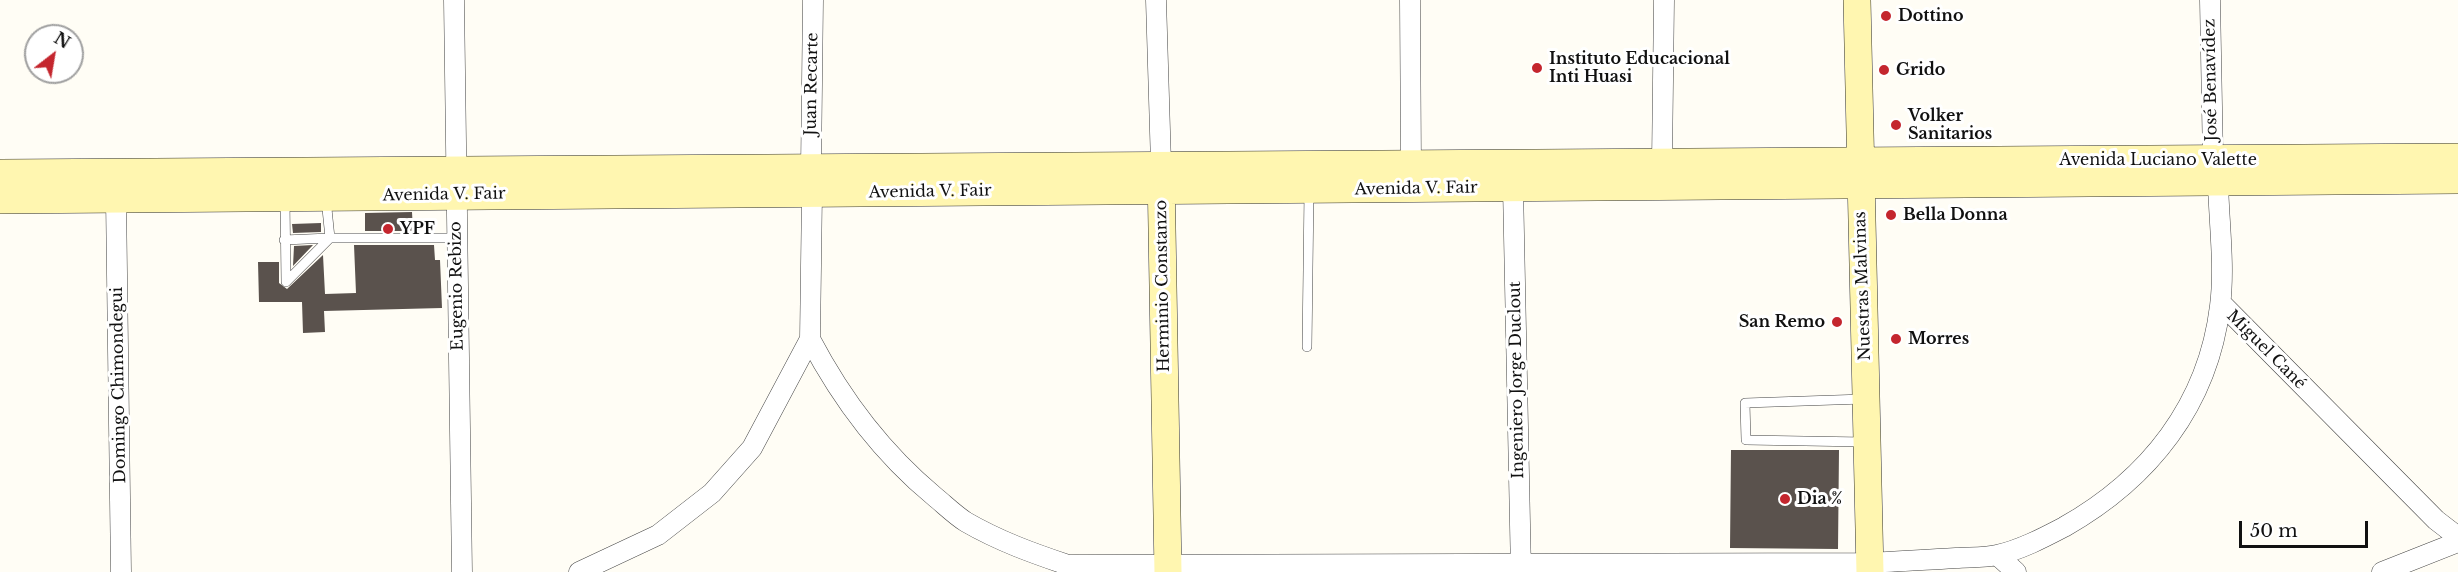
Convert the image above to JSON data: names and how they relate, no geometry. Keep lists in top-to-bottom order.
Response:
{
  "streets": {
    "main road": [
      "Avenida Luciano Valette",
      "Avenida V. Fair",
      "Herminio Constanzo",
      "Nuestras Malvinas"
    ],
    "street": [
      "José Benavídez",
      "Juan Recarte",
      "Eugenio Rebizo",
      "Miguel Cané",
      "Ingeniero Jorge Duclout",
      "Domingo Chimondegui"
    ]
  },
  "crossings": [
    ["José Benavídez", "Avenida Luciano Valette"],
    ["José Benavídez", "Miguel Cané"],
    ["Juan Recarte", "Avenida V. Fair"],
    ["Juan Recarte", "Miguel Cané"],
    ["Avenida Luciano Valette", "Avenida V. Fair"],
    ["Avenida Luciano Valette", "Nuestras Malvinas"],
    ["Avenida V. Fair", "Eugenio Rebizo"],
    ["Avenida V. Fair", "Herminio Constanzo"],
    ["Avenida V. Fair", "Nuestras Malvinas"],
    ["Avenida V. Fair", "Ingeniero Jorge Duclout"],
    ["Avenida V. Fair", "Domingo Chimondegui"],
    ["Herminio Constanzo", "Miguel Cané"],
    ["Nuestras Malvinas", "Miguel Cané"],
    ["Miguel Cané", "Ingeniero Jorge Duclout"]
  ],
  "places": [
    "Dottino",
    "Instituto Educacional Inti Huasi",
    "Grido",
    "Volker Sanitarios",
    "Bella Donna",
    "YPF",
    "San Remo",
    "Morres",
    "Dia %"
  ],
  "scale_bar": "50 m",
  "north": "top right"
}
